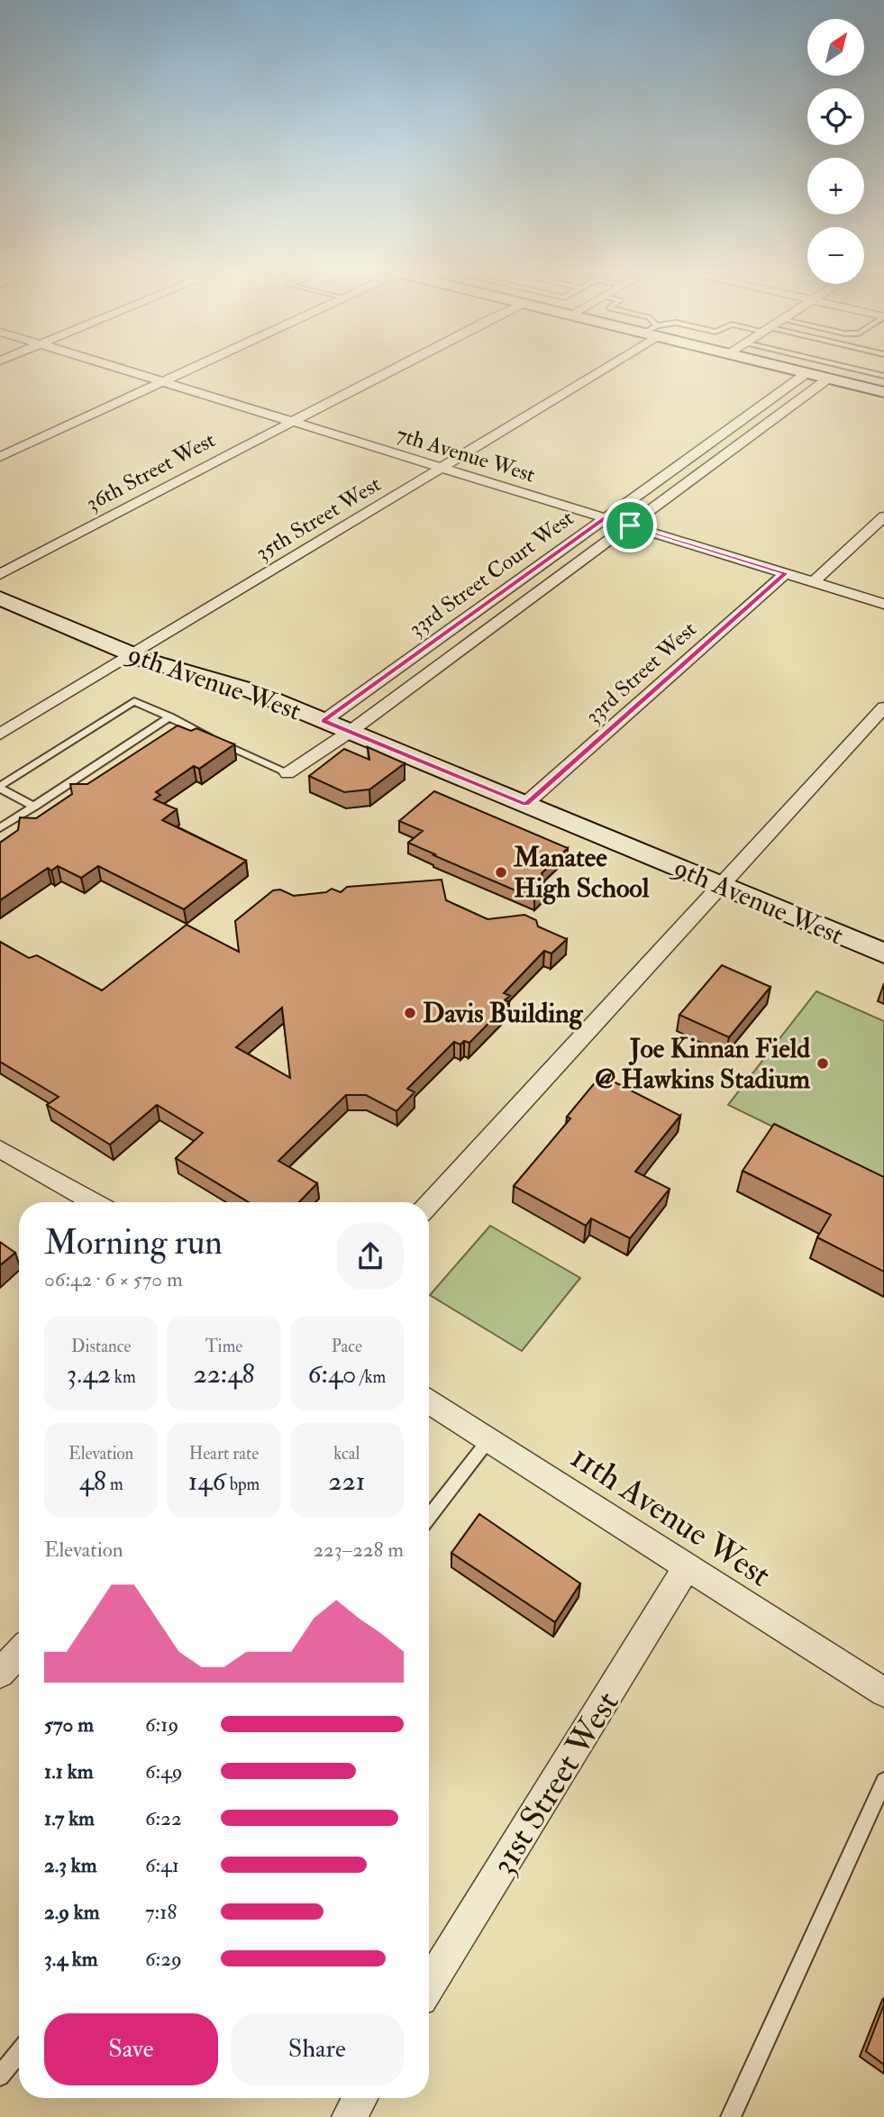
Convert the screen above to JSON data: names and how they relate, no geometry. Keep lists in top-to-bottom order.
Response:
{
  "streets": {
    "street": [
      "7th Avenue West",
      "36th Street West",
      "35th Street West",
      "33rd Street Court West",
      "33rd Street West",
      "9th Avenue West",
      "11th Avenue West",
      "31st Street West"
    ]
  },
  "crossings": [
    ["7th Avenue West", "36th Street West"],
    ["7th Avenue West", "35th Street West"],
    ["7th Avenue West", "33rd Street Court West"],
    ["7th Avenue West", "33rd Street West"],
    ["35th Street West", "9th Avenue West"],
    ["33rd Street Court West", "9th Avenue West"],
    ["33rd Street West", "9th Avenue West"],
    ["11th Avenue West", "31st Street West"]
  ],
  "places": ["Manatee High School", "Davis Building", "Joe Kinnan Field @ Hawkins Stadium"],
  "north": "top right",
  "page": {
    "map_buttons": ["+", "−"],
    "heading": ["Morning run", "06:42 · 6 × 570 m"],
    "stats": [
      ["Distance", "3.42 km"],
      ["Time", "22:48"],
      ["Pace", "6:40 /km"],
      ["Elevation", "48 m"],
      ["Heart rate", "146 bpm"],
      ["kcal", "221"]
    ],
    "chart": ["Elevation", "223–228 m"],
    "list": [
      {
        "name": "570 m",
        "note": "6:19"
      },
      {
        "name": "1.1 km",
        "note": "6:49"
      },
      {
        "name": "1.7 km",
        "note": "6:22"
      },
      {
        "name": "2.3 km",
        "note": "6:41"
      },
      {
        "name": "2.9 km",
        "note": "7:18"
      },
      {
        "name": "3.4 km",
        "note": "6:29"
      }
    ],
    "buttons": ["Save", "Share"]
  }
}
